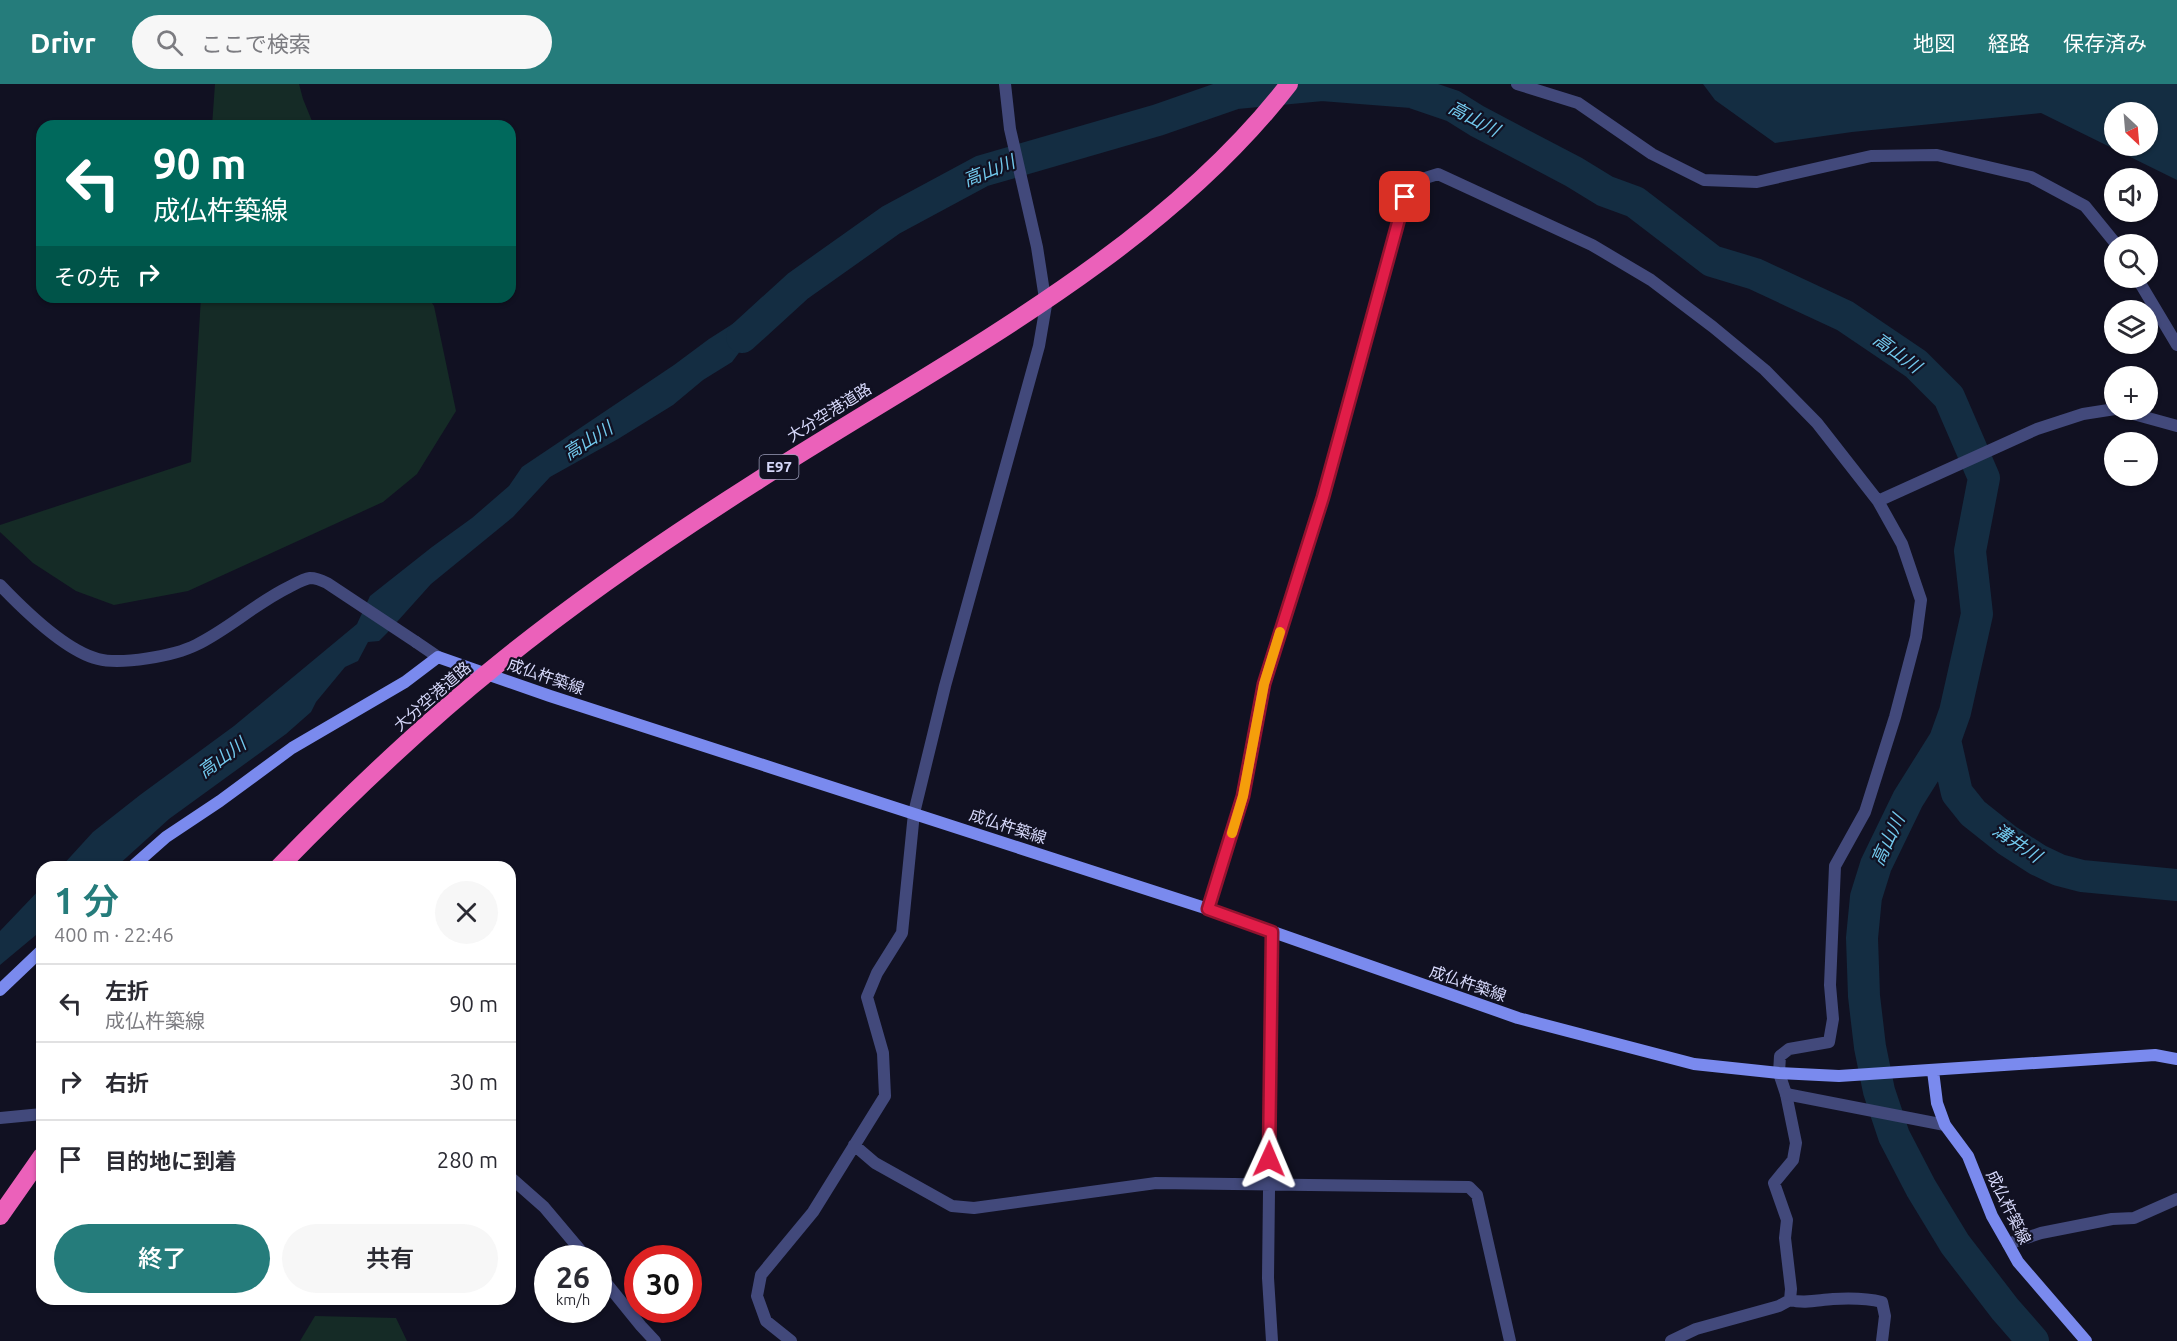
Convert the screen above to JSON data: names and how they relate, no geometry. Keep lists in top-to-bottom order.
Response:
{
  "streets": {
    "highway": ["大分空港道路", "E97"],
    "main road": ["成仏杵築線"]
  },
  "water": ["高山川", "溝井川"],
  "north": "bottom right",
  "page": {
    "header": "Drivr",
    "search": "ここで検索",
    "nav": ["地図", "経路", "保存済み"],
    "map_buttons": ["+", "−"],
    "turn": ["90 m", "成仏杵築線"],
    "then": "その先",
    "heading": ["1 分", "400 m · 22:46"],
    "list": [
      {
        "name": "左折",
        "note": "成仏杵築線",
        "value": "90 m"
      },
      {
        "name": "右折",
        "value": "30 m"
      },
      {
        "name": "目的地に到着",
        "value": "280 m"
      }
    ],
    "buttons": ["終了", "共有"],
    "speed": "26 km/h",
    "limit": "30"
  }
}
